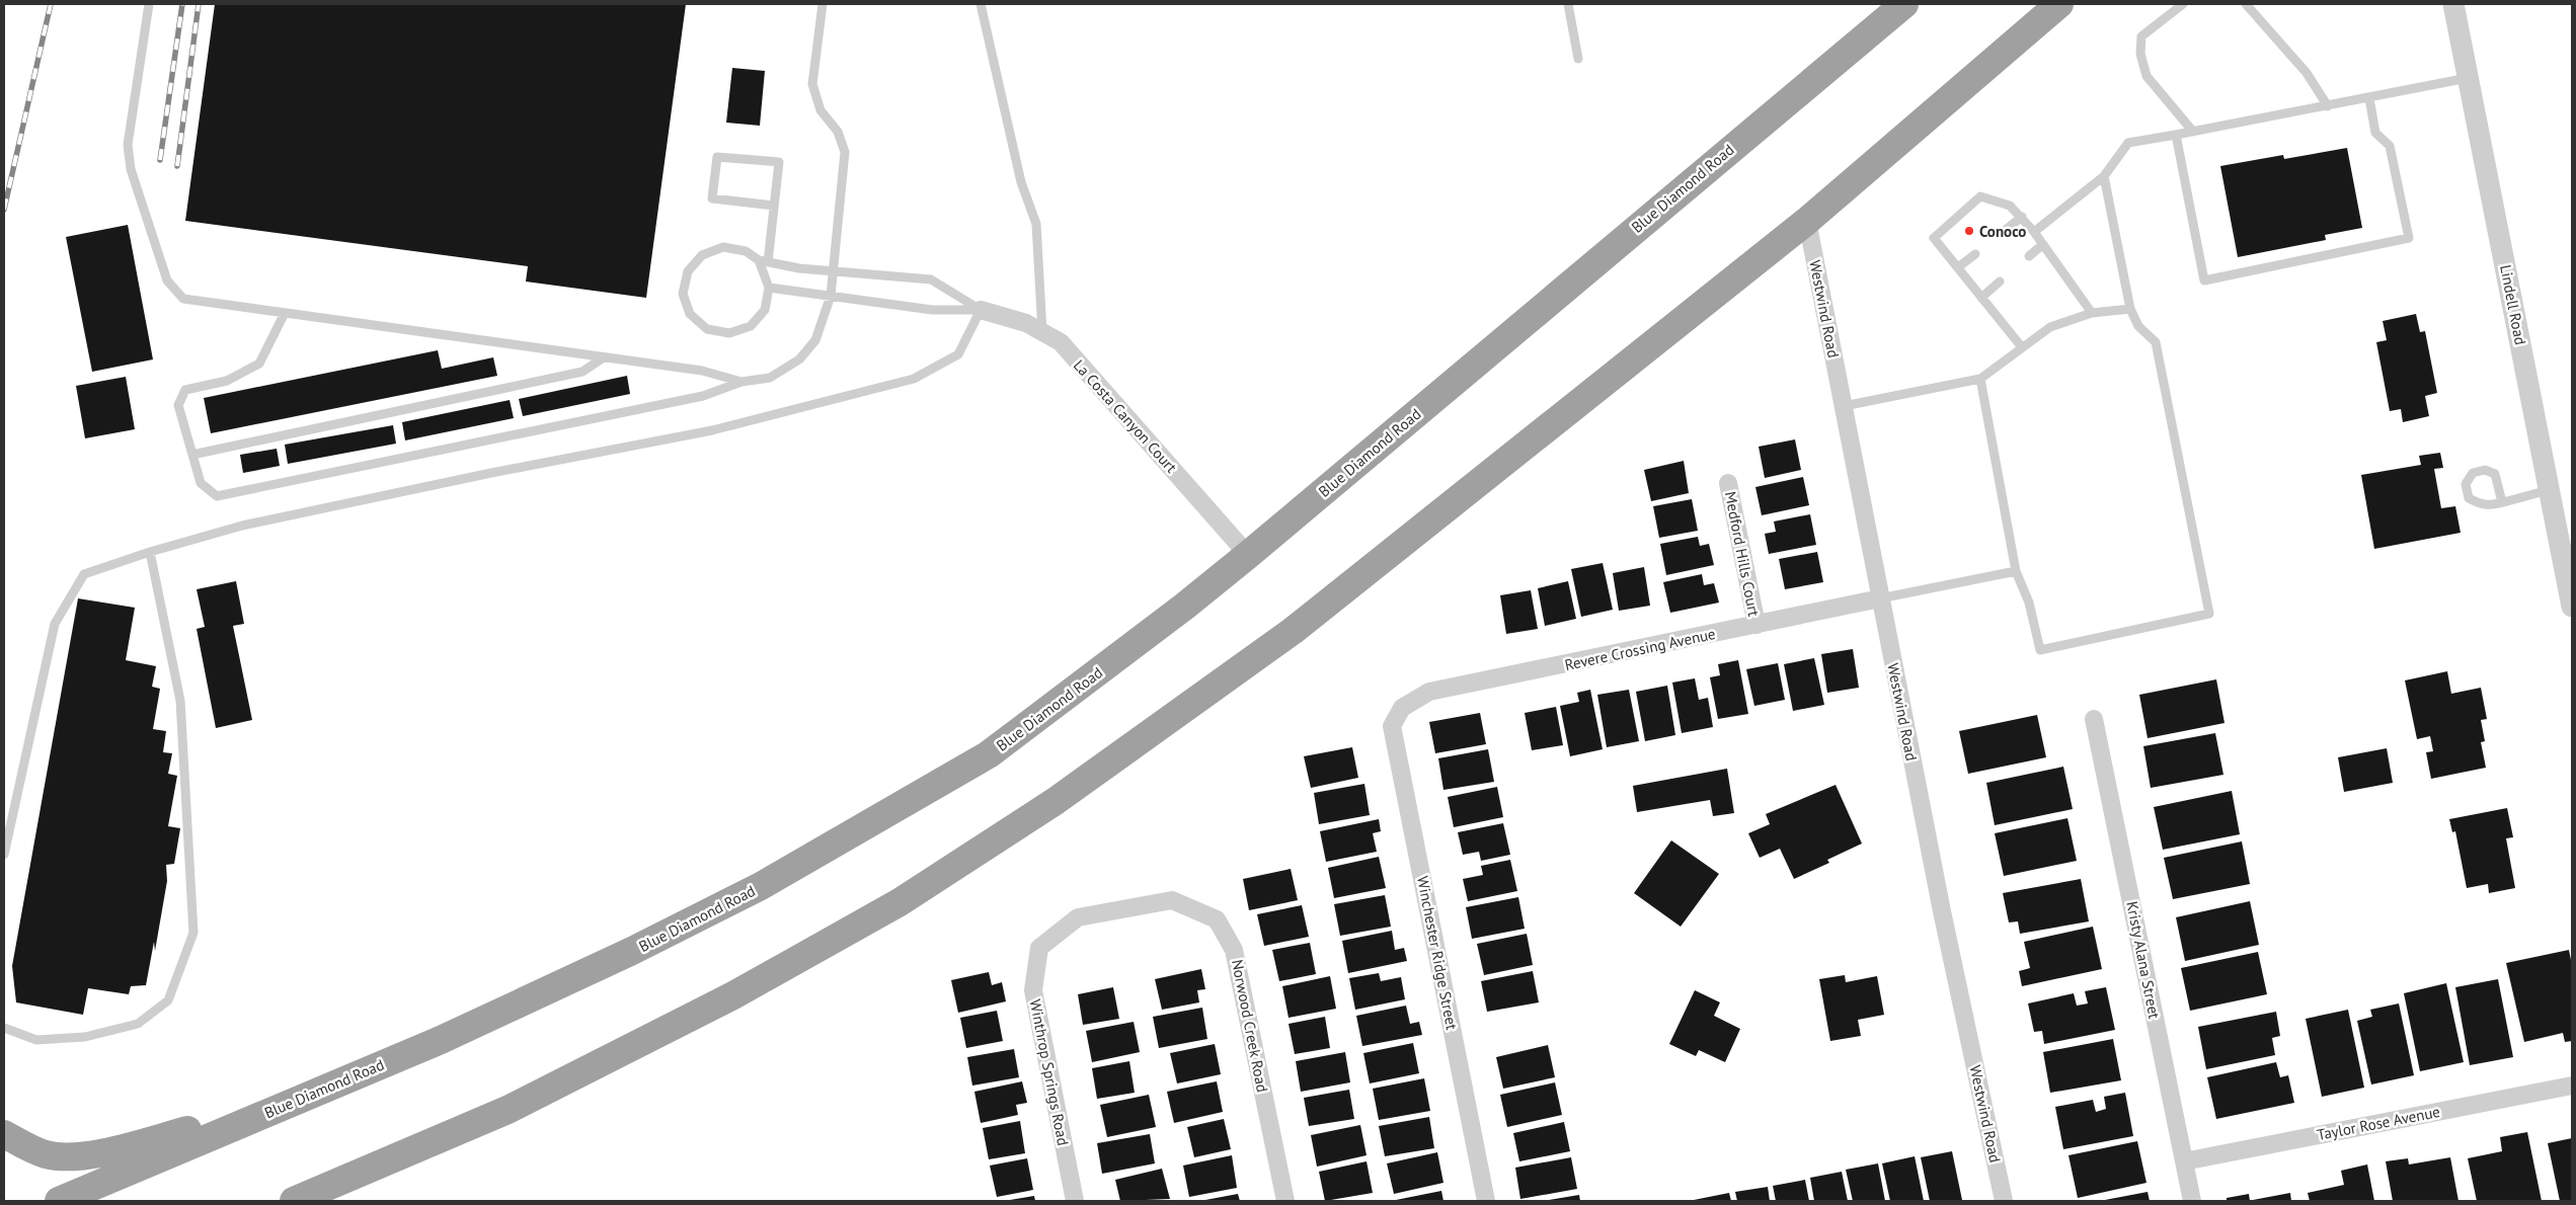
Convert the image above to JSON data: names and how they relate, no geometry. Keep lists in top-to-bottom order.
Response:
{
  "streets": {
    "highway": ["Blue Diamond Road"],
    "street": [
      "Lindell Road",
      "Westwind Road",
      "La Costa Canyon Court",
      "Medford Hills Court",
      "Revere Crossing Avenue",
      "Winchester Ridge Street",
      "Kristy Alana Street",
      "Norwood Creek Road",
      "Winthrop Springs Road",
      "Taylor Rose Avenue"
    ]
  },
  "crossings": [
    ["Blue Diamond Road", "La Costa Canyon Court"],
    ["Westwind Road", "Revere Crossing Avenue"],
    ["Medford Hills Court", "Revere Crossing Avenue"],
    ["Revere Crossing Avenue", "Winchester Ridge Street"],
    ["Kristy Alana Street", "Taylor Rose Avenue"],
    ["Norwood Creek Road", "Winthrop Springs Road"]
  ],
  "places": ["Conoco"]
}
